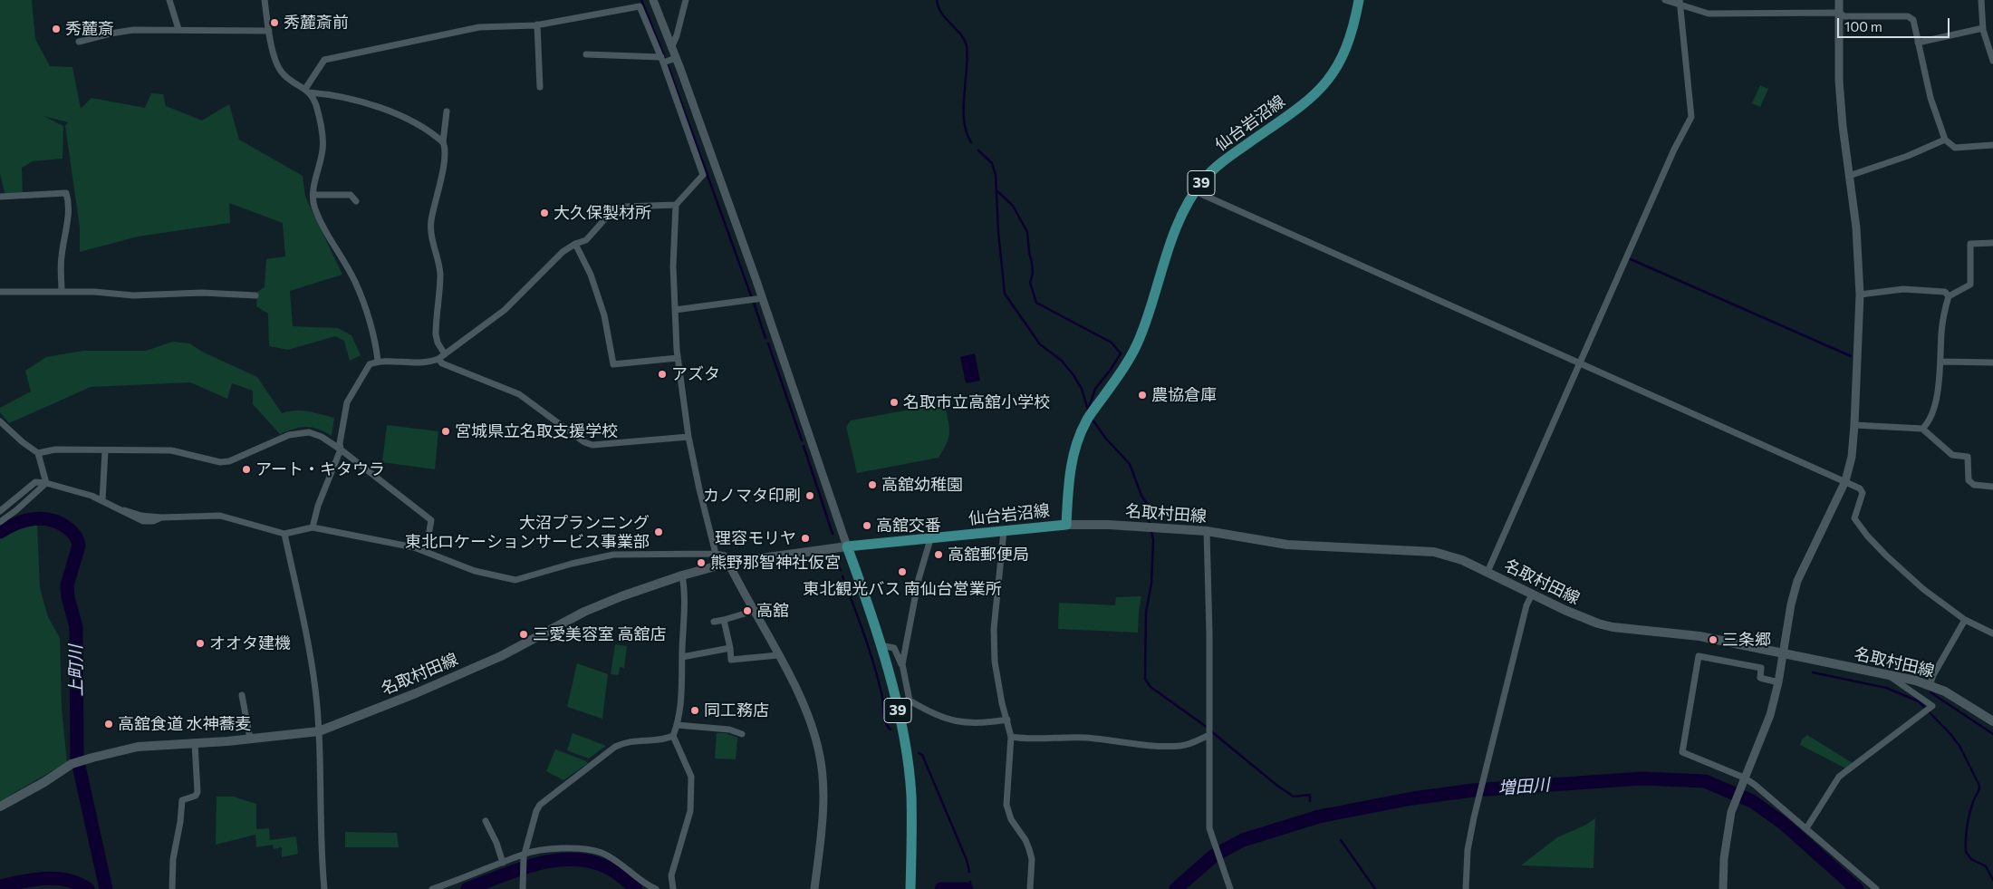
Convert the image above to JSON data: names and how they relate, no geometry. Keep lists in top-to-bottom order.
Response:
{
  "streets": {
    "main road": ["仙台岩沼線", "39", "名取村田線"]
  },
  "crossings": [
    ["仙台岩沼線", "39"],
    ["仙台岩沼線", "名取村田線"],
    ["39", "名取村田線"]
  ],
  "water": ["上町川", "増田川"],
  "places": [
    "秀麓斎前",
    "秀麓斎",
    "大久保製材所",
    "アズタ",
    "農協倉庫",
    "名取市立高舘小学校",
    "宮城県立名取支援学校",
    "アート・キタウラ",
    "高舘幼稚園",
    "カノマタ印刷",
    "高舘交番",
    "大沼プランニング 東北ロケーションサービス事業部",
    "理容モリヤ",
    "高舘郵便局",
    "熊野那智神社仮宮",
    "東北観光バス 南仙台営業所",
    "高舘",
    "三愛美容室 高舘店",
    "三条郷",
    "オオタ建機",
    "同工務店",
    "高舘食道 水神蕎麦"
  ],
  "scale_bar": "100 m"
}
